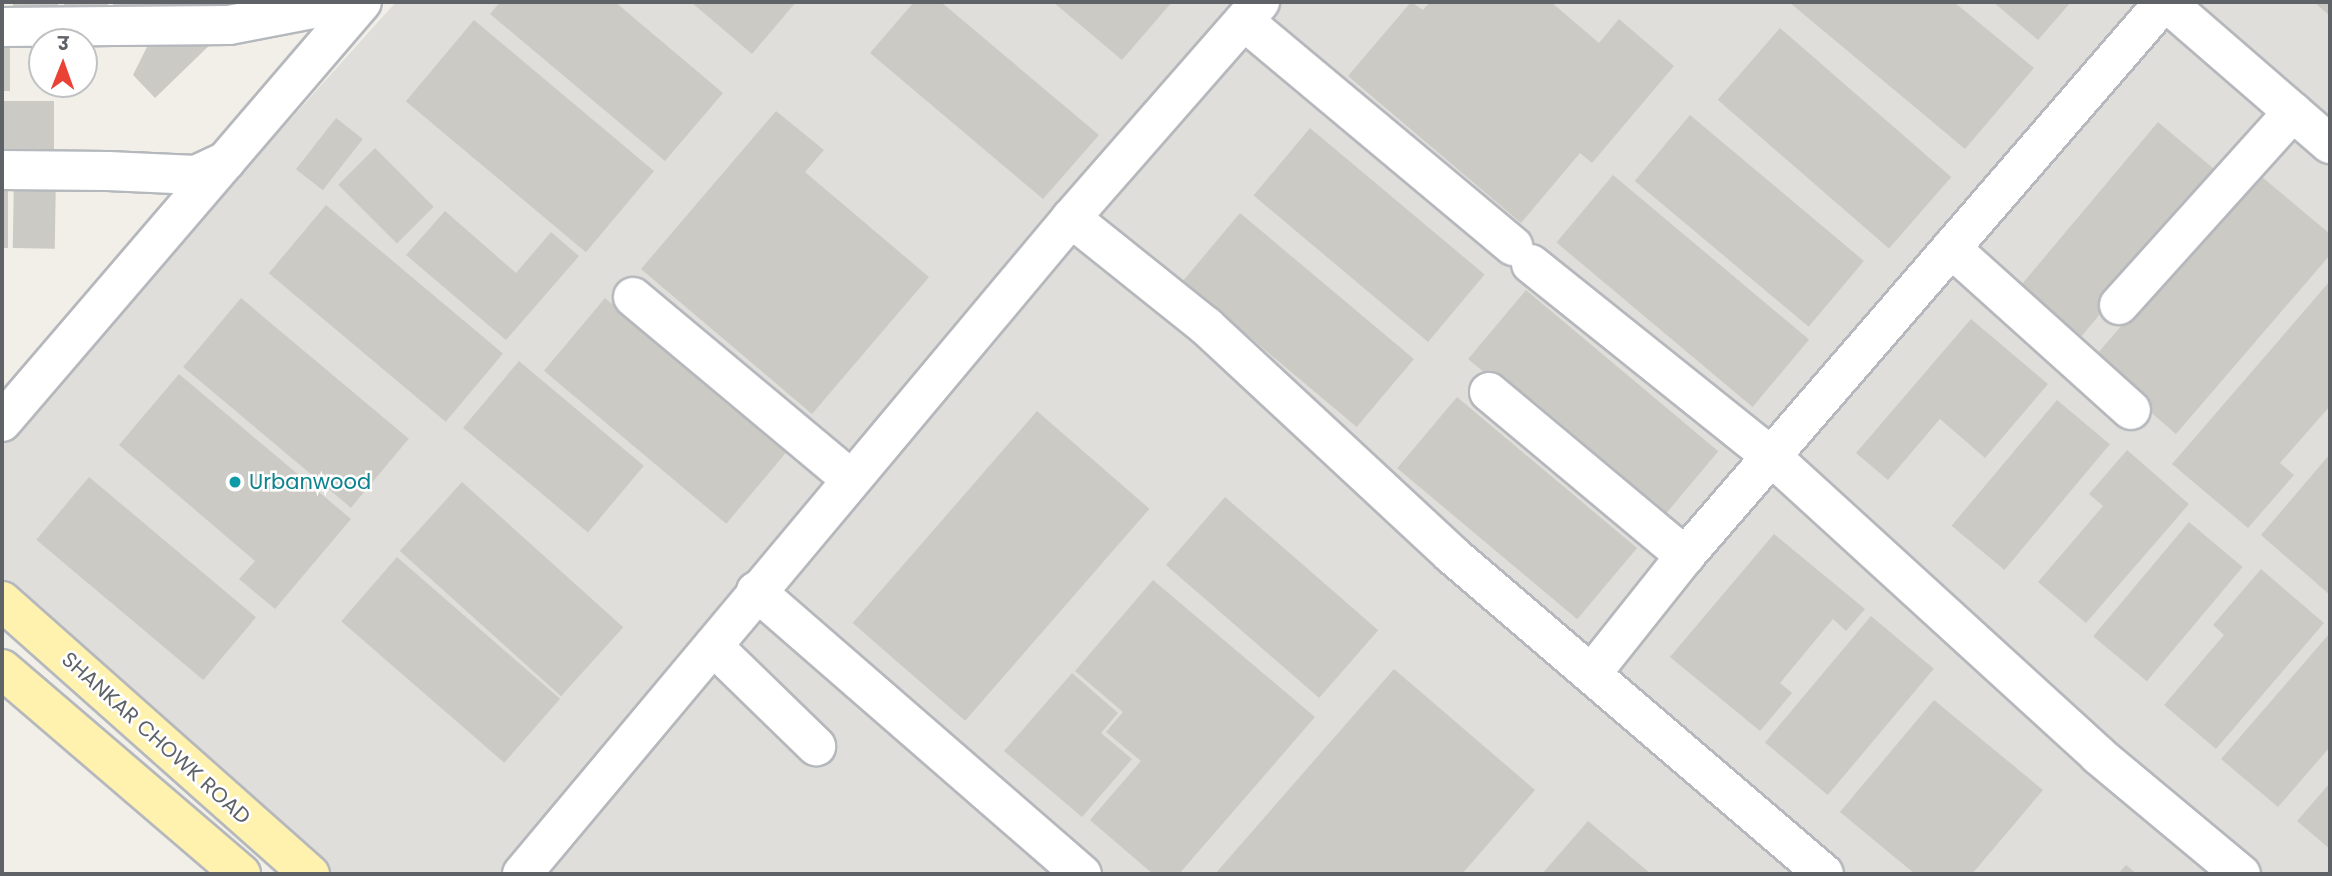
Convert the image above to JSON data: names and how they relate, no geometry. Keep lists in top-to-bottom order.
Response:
{
  "streets": {
    "main road": ["SHANKAR CHOWK ROAD"]
  },
  "places": ["Urbanwood"],
  "north": "top"
}
